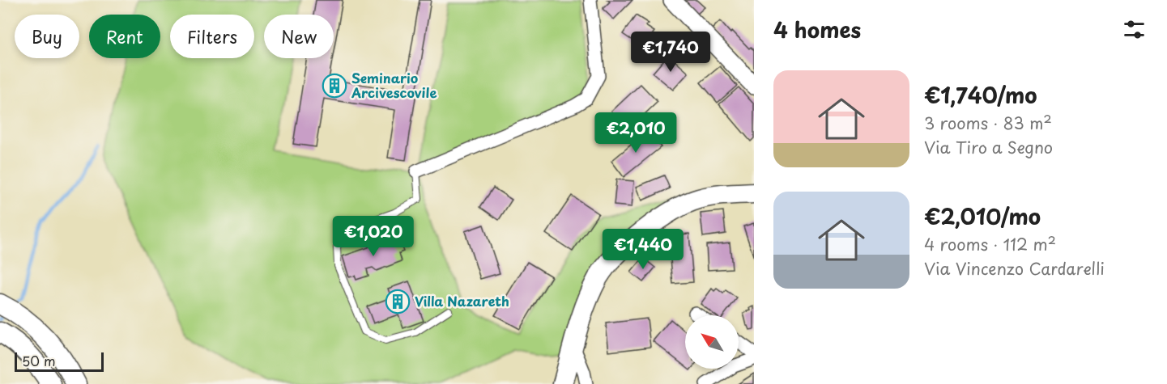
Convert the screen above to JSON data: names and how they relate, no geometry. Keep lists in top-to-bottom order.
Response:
{
  "places": {
    "building": ["Seminario Arcivescovile", "Villa Nazareth"]
  },
  "scale_bar": "50 m",
  "north": "top left",
  "page": {
    "heading": "4 homes",
    "chip": [
      "Buy",
      "Rent",
      "Filters",
      "New"
    ],
    "price": [
      "€1,740",
      "€2,010",
      "€1,020",
      "€1,440"
    ],
    "list": [
      {
        "name": "€1,740/mo",
        "note": "3 rooms · 83 m² · Via Tiro a Segno"
      },
      {
        "name": "€2,010/mo",
        "note": "4 rooms · 112 m² · Via Vincenzo Cardarelli"
      }
    ],
    "scale": "50 m"
  }
}
